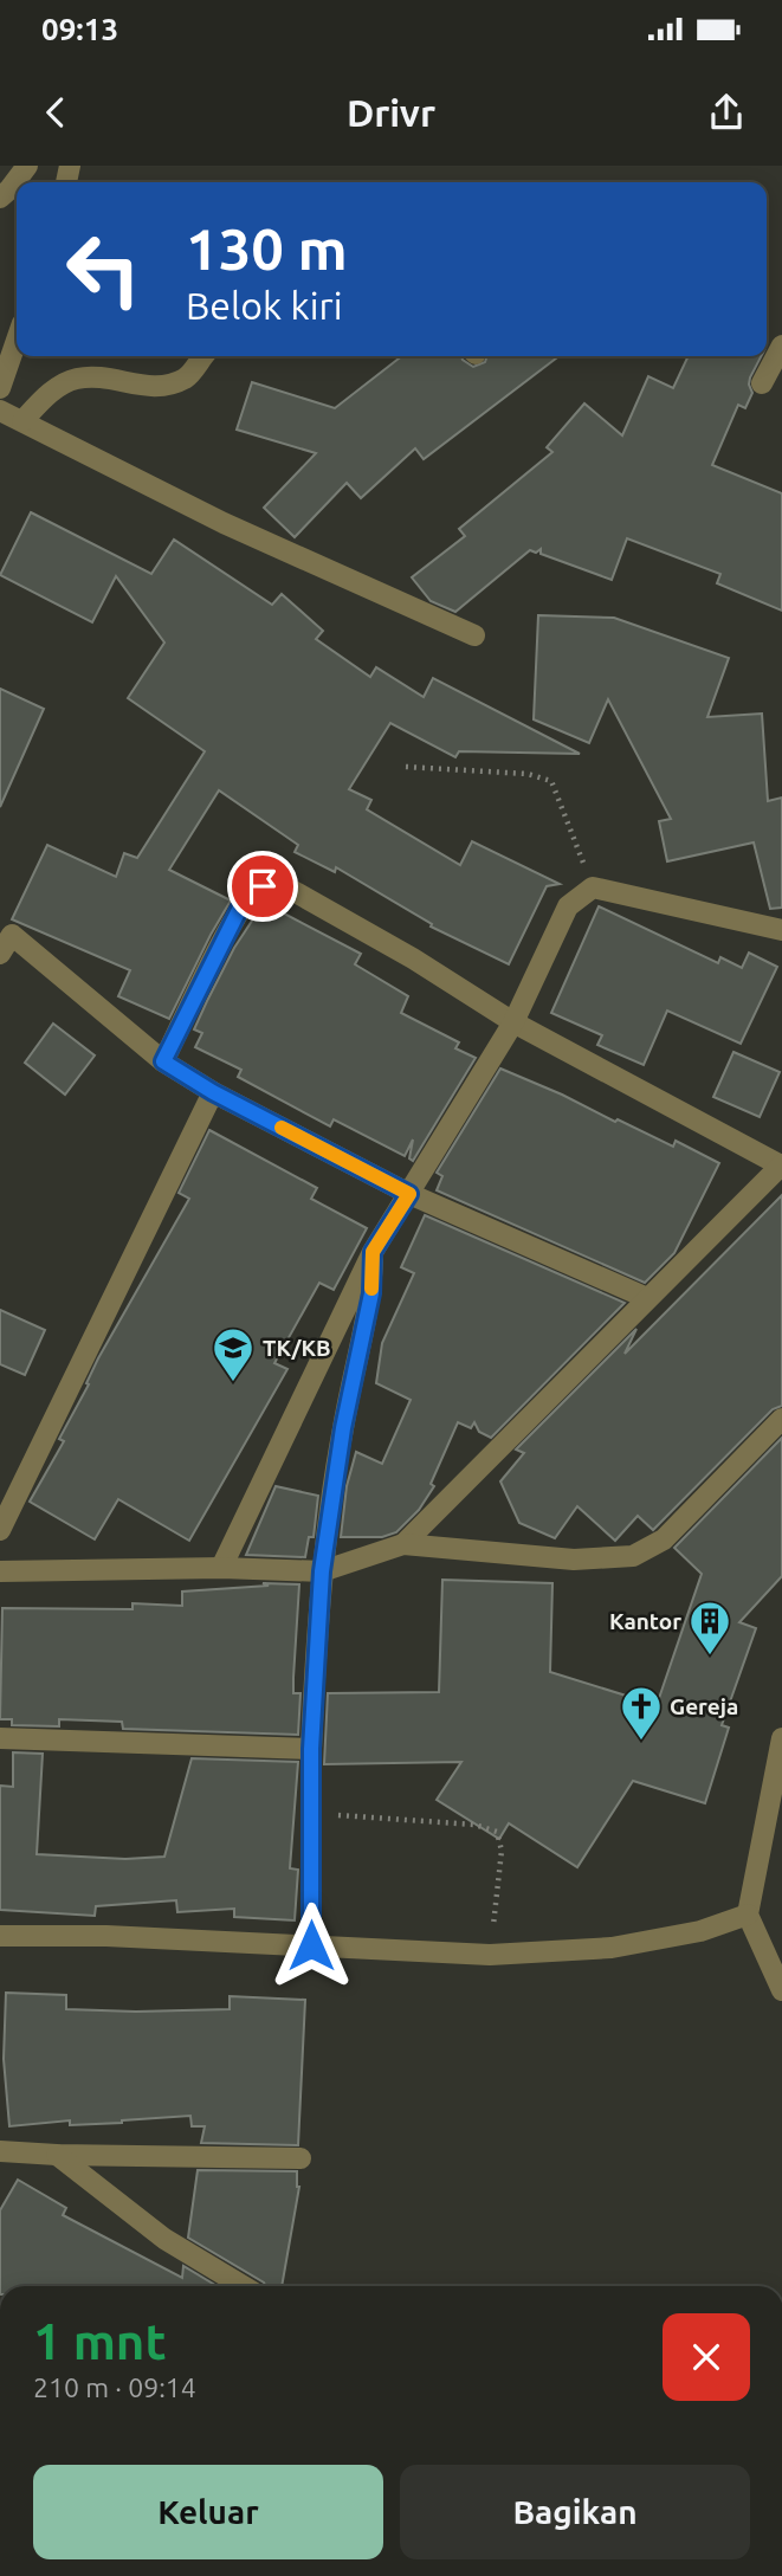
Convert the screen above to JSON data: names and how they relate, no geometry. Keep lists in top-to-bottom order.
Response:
{
  "places": {
    "school or university": ["TK/KB"],
    "building": ["Kantor"],
    "church": ["Gereja"]
  },
  "page": {
    "status": "09:13",
    "header": "Drivr",
    "turn": ["130 m", "Belok kiri"],
    "heading": ["1 mnt", "210 m · 09:14"],
    "buttons": ["Keluar", "Bagikan"]
  }
}
